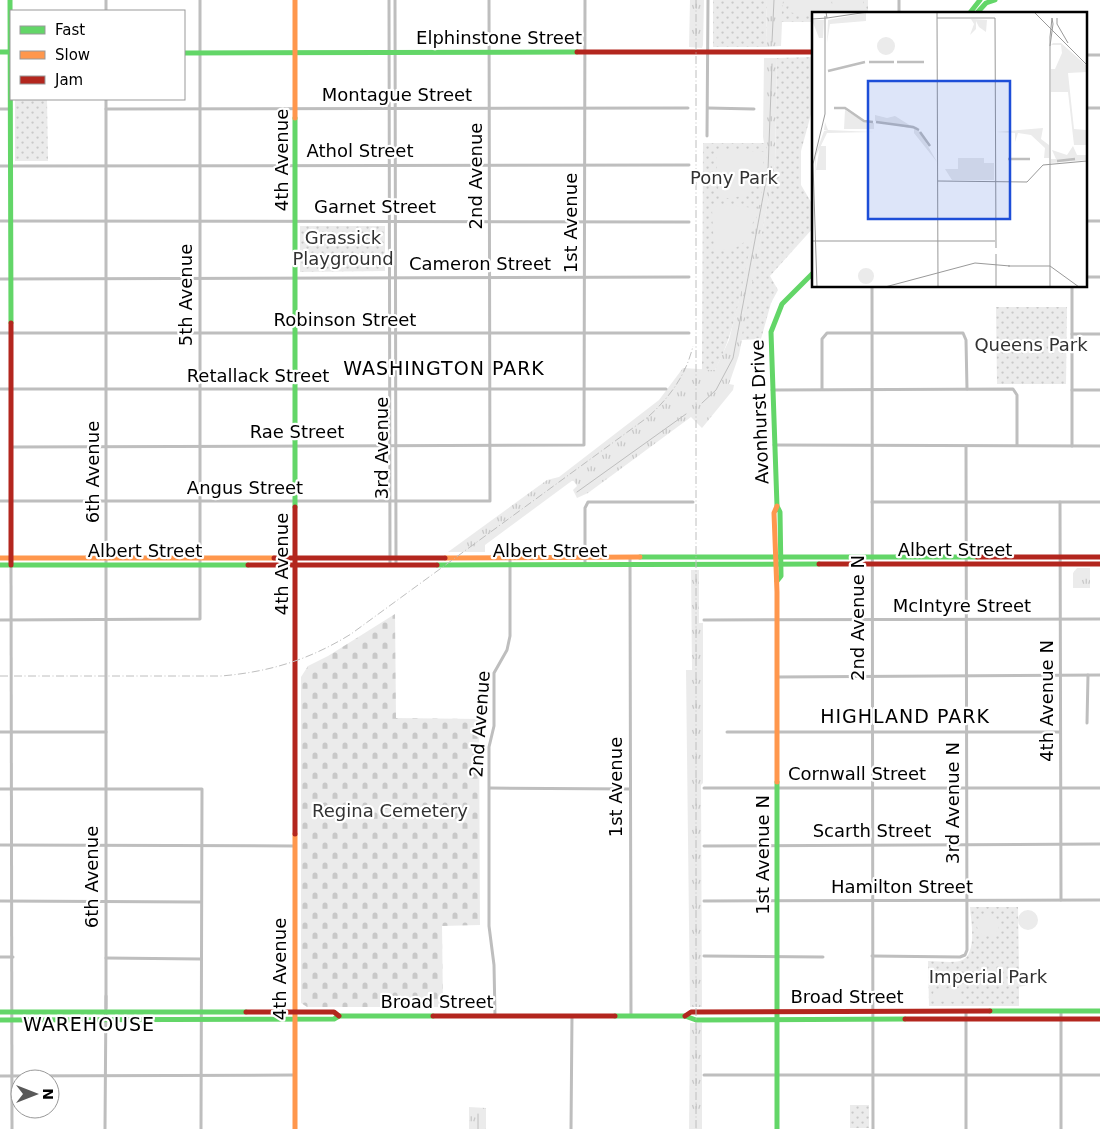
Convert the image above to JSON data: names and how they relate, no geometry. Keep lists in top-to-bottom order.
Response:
{
  "streets": {
    "main road": [
      "Elphinstone Street",
      "4th Avenue",
      "Avonhurst Drive",
      "Albert Street",
      "1st Avenue N",
      "Broad Street"
    ],
    "street": [
      "Montague Street",
      "Athol Street",
      "2nd Avenue",
      "Garnet Street",
      "1st Avenue",
      "Cameron Street",
      "5th Avenue",
      "Robinson Street",
      "Retallack Street",
      "Rae Street",
      "3rd Avenue",
      "6th Avenue",
      "Angus Street",
      "McIntyre Street",
      "2nd Avenue N",
      "4th Avenue N",
      "Cornwall Street",
      "3rd Avenue N",
      "Scarth Street",
      "Hamilton Street"
    ]
  },
  "crossings": [
    ["Elphinstone Street", "4th Avenue"],
    ["Elphinstone Street", "2nd Avenue"],
    ["Elphinstone Street", "1st Avenue"],
    ["Elphinstone Street", "5th Avenue"],
    ["Elphinstone Street", "3rd Avenue"],
    ["Montague Street", "4th Avenue"],
    ["Montague Street", "2nd Avenue"],
    ["Montague Street", "1st Avenue"],
    ["Montague Street", "5th Avenue"],
    ["Montague Street", "3rd Avenue"],
    ["Montague Street", "6th Avenue"],
    ["Athol Street", "4th Avenue"],
    ["Athol Street", "2nd Avenue"],
    ["Athol Street", "1st Avenue"],
    ["Athol Street", "5th Avenue"],
    ["Athol Street", "3rd Avenue"],
    ["Athol Street", "6th Avenue"],
    ["4th Avenue", "Garnet Street"],
    ["4th Avenue", "Cameron Street"],
    ["4th Avenue", "Robinson Street"],
    ["4th Avenue", "Retallack Street"],
    ["4th Avenue", "Rae Street"],
    ["4th Avenue", "Angus Street"],
    ["4th Avenue", "Albert Street"],
    ["4th Avenue", "Broad Street"],
    ["2nd Avenue", "Garnet Street"],
    ["2nd Avenue", "Cameron Street"],
    ["2nd Avenue", "Robinson Street"],
    ["2nd Avenue", "Retallack Street"],
    ["2nd Avenue", "Rae Street"],
    ["2nd Avenue", "Angus Street"],
    ["2nd Avenue", "Albert Street"],
    ["2nd Avenue", "Broad Street"],
    ["Garnet Street", "1st Avenue"],
    ["Garnet Street", "5th Avenue"],
    ["Garnet Street", "3rd Avenue"],
    ["Garnet Street", "6th Avenue"],
    ["1st Avenue", "Cameron Street"],
    ["1st Avenue", "Robinson Street"],
    ["1st Avenue", "Retallack Street"],
    ["1st Avenue", "Rae Street"],
    ["1st Avenue", "Albert Street"],
    ["1st Avenue", "Broad Street"],
    ["Cameron Street", "5th Avenue"],
    ["Cameron Street", "3rd Avenue"],
    ["Cameron Street", "6th Avenue"],
    ["5th Avenue", "Robinson Street"],
    ["5th Avenue", "Retallack Street"],
    ["5th Avenue", "Rae Street"],
    ["5th Avenue", "6th Avenue"],
    ["5th Avenue", "Angus Street"],
    ["5th Avenue", "Albert Street"],
    ["Robinson Street", "3rd Avenue"],
    ["Robinson Street", "6th Avenue"],
    ["Retallack Street", "3rd Avenue"],
    ["Retallack Street", "6th Avenue"],
    ["Avonhurst Drive", "Albert Street"],
    ["Avonhurst Drive", "1st Avenue N"],
    ["Rae Street", "3rd Avenue"],
    ["Rae Street", "6th Avenue"],
    ["3rd Avenue", "Angus Street"],
    ["3rd Avenue", "Albert Street"],
    ["6th Avenue", "Angus Street"],
    ["6th Avenue", "Albert Street"],
    ["6th Avenue", "Broad Street"],
    ["Albert Street", "2nd Avenue N"],
    ["Albert Street", "4th Avenue N"],
    ["Albert Street", "3rd Avenue N"],
    ["Albert Street", "1st Avenue N"],
    ["McIntyre Street", "2nd Avenue N"],
    ["McIntyre Street", "4th Avenue N"],
    ["McIntyre Street", "3rd Avenue N"],
    ["McIntyre Street", "1st Avenue N"],
    ["2nd Avenue N", "Cornwall Street"],
    ["2nd Avenue N", "3rd Avenue N"],
    ["2nd Avenue N", "Scarth Street"],
    ["2nd Avenue N", "Hamilton Street"],
    ["2nd Avenue N", "Broad Street"],
    ["4th Avenue N", "Cornwall Street"],
    ["4th Avenue N", "Scarth Street"],
    ["4th Avenue N", "Hamilton Street"],
    ["Cornwall Street", "3rd Avenue N"],
    ["Cornwall Street", "1st Avenue N"],
    ["3rd Avenue N", "Scarth Street"],
    ["3rd Avenue N", "Hamilton Street"],
    ["Scarth Street", "1st Avenue N"],
    ["1st Avenue N", "Hamilton Street"],
    ["1st Avenue N", "Broad Street"]
  ],
  "districts": ["WASHINGTON PARK", "HIGHLAND PARK", "WAREHOUSE"],
  "parks": [
    "Pony Park",
    "Grassick Playground",
    "Queens Park",
    "Regina Cemetery",
    "Imperial Park"
  ],
  "legend": ["Fast", "Slow", "Jam"],
  "north": "right"
}
